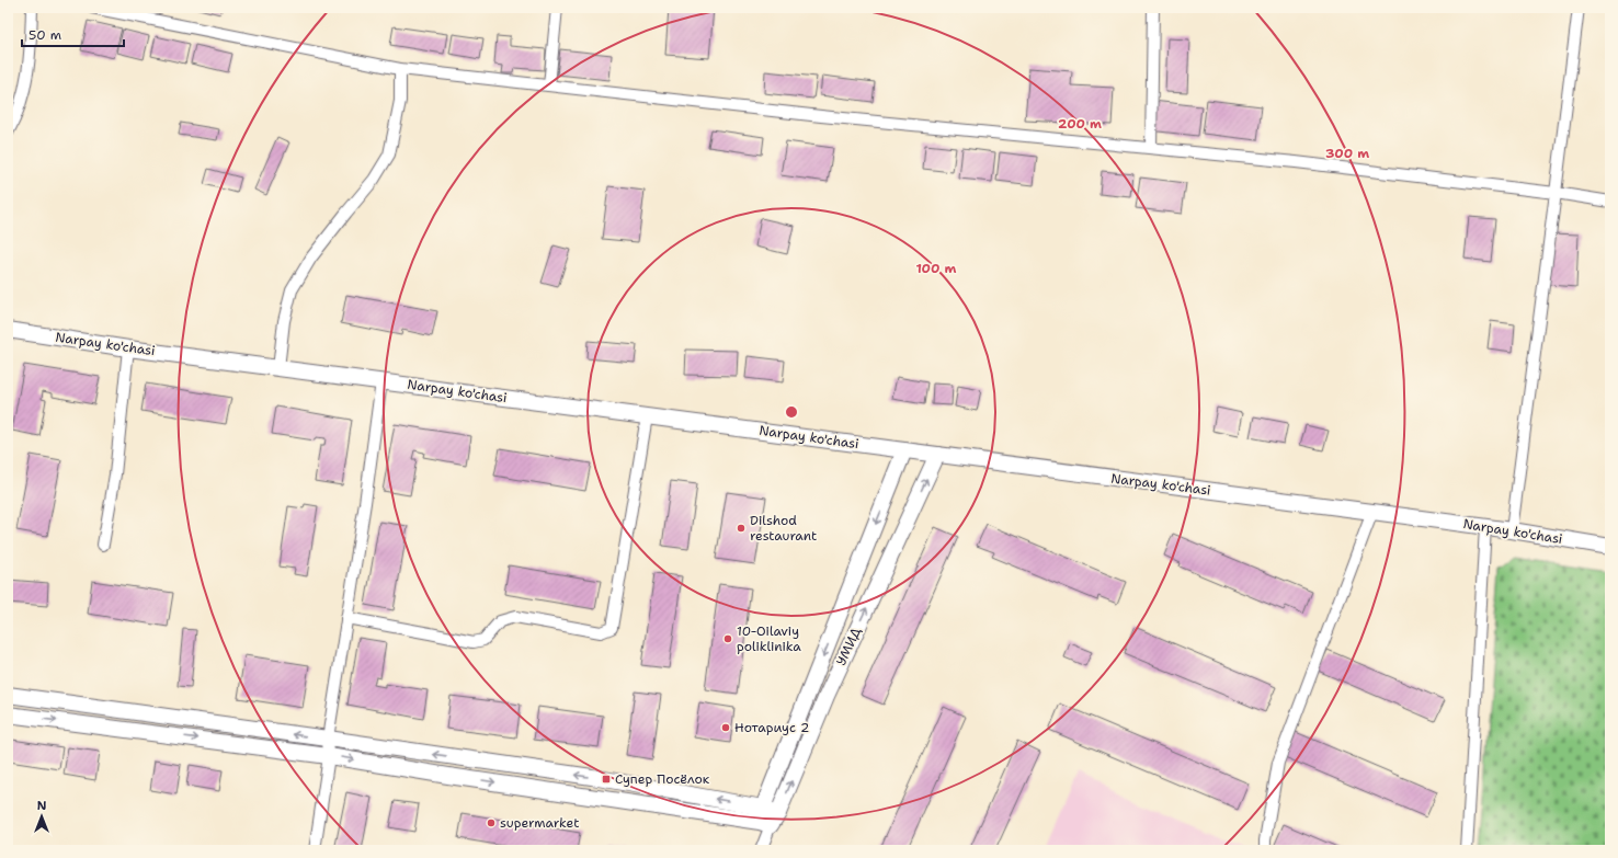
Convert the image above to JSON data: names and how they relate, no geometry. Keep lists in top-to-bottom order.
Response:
{
  "streets": {
    "street": ["Narpay ko'chasi", "УМИД"]
  },
  "crossings": [
    ["Narpay ko'chasi", "УМИД"]
  ],
  "places": {
    "other": [
      "Dilshod restaurant",
      "10-Oilaviy poliklinika",
      "Нотариус 2",
      "supermarket"
    ],
    "transit": ["Супер Посёлок"]
  },
  "scale_bar": "50 m",
  "north": "top",
  "rings": ["200 m", "300 m", "100 m"]
}
